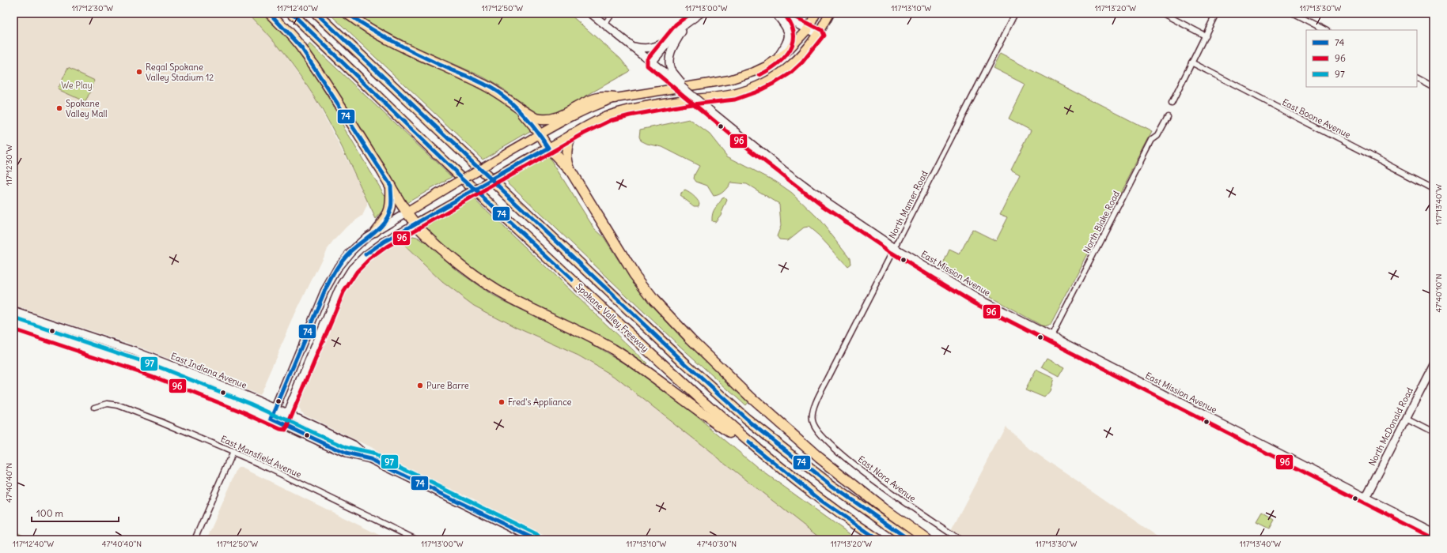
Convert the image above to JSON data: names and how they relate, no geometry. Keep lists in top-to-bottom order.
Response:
{
  "streets": {
    "highway": ["Spokane Valley Freeway"],
    "main road": ["East Mission Avenue", "East Indiana Avenue", "North McDonald Road"],
    "street": [
      "East Boone Avenue",
      "North Mamer Road",
      "North Blake Road",
      "East Mansfield Avenue",
      "East Nora Avenue"
    ]
  },
  "crossings": [
    ["North Mamer Road", "East Mission Avenue"],
    ["North Mamer Road", "East Nora Avenue"],
    ["North Blake Road", "East Mission Avenue"],
    ["East Mission Avenue", "North McDonald Road"]
  ],
  "parks": ["We Play"],
  "places": [
    "Regal Spokane Valley Stadium 12",
    "Spokane Valley Mall",
    "Pure Barre",
    "Fred's Appliance"
  ],
  "lines": ["transit line 74", "transit line 96", "transit line 97"],
  "legend": ["74", "96", "97"],
  "scale_bar": "100 m",
  "coordinates": [
    "117°12'30\"W",
    "117°12'40\"W",
    "117°12'50\"W",
    "117°13'00\"W",
    "117°13'10\"W",
    "117°13'20\"W",
    "117°13'30\"W",
    "117°13'40\"W",
    "47°40'10\"N",
    "47°40'40\"N",
    "47°40'30\"N"
  ]
}
